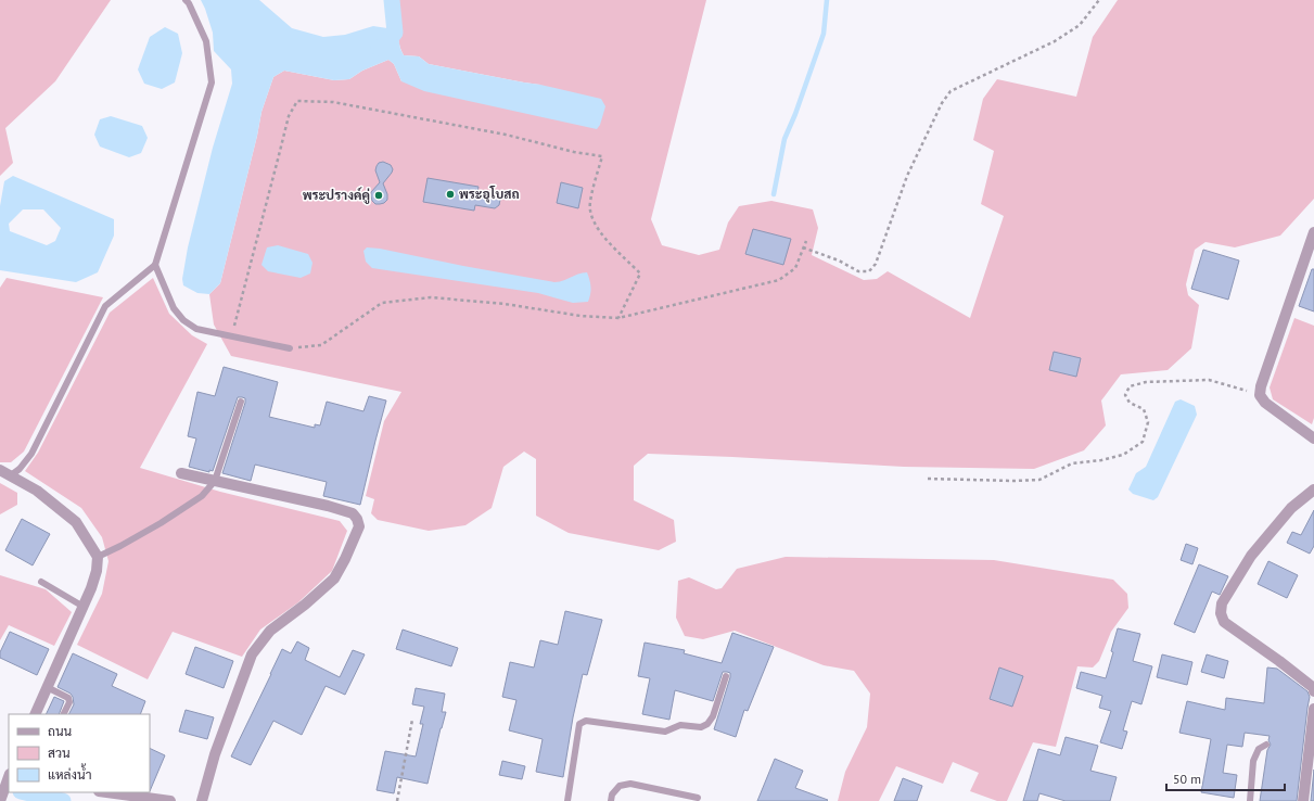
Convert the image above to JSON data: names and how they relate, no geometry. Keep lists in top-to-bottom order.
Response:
{
  "places": ["พระอุโบสถ", "พระปรางค์คู่"],
  "legend": ["ถนน", "สวน", "แหล่งน้ำ"],
  "scale_bar": "50 m"
}
